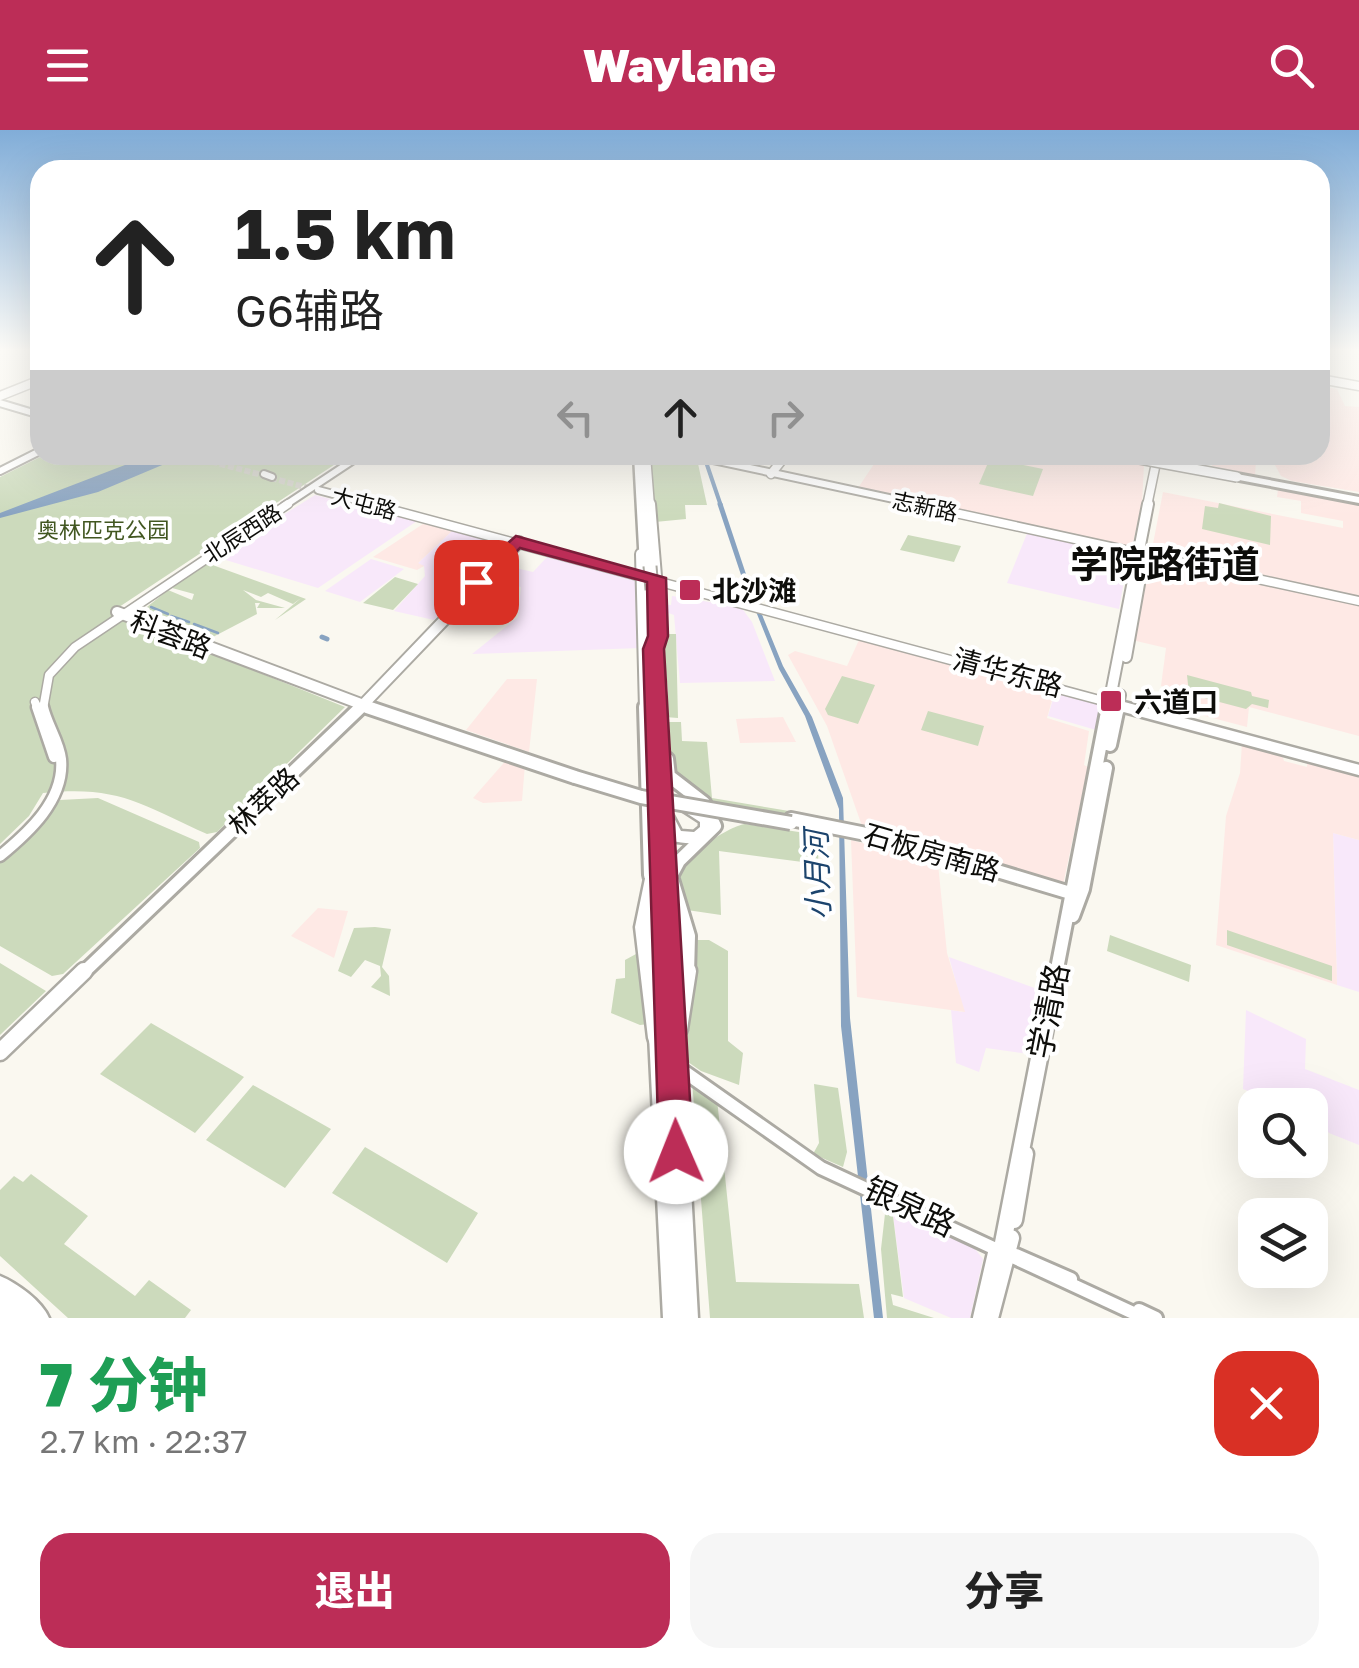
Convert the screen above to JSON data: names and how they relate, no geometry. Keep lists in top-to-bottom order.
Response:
{
  "streets": {
    "main road": [
      "大屯路",
      "志新路",
      "北辰西路",
      "科荟路",
      "清华东路",
      "林萃路",
      "石板房南路",
      "学清路",
      "银泉路"
    ]
  },
  "crossings": [
    ["大屯路", "清华东路"],
    ["大屯路", "林萃路"],
    ["北辰西路", "科荟路"],
    ["科荟路", "林萃路"],
    ["清华东路", "学清路"],
    ["石板房南路", "学清路"],
    ["学清路", "银泉路"]
  ],
  "districts": ["学院路街道"],
  "water": ["小月河"],
  "parks": ["奥林匹克公园"],
  "places": {
    "transit": ["北沙滩", "六道口"]
  },
  "page": {
    "header": "Waylane",
    "turn": ["1.5 km", "G6辅路"],
    "heading": ["7 分钟", "2.7 km · 22:37"],
    "buttons": ["退出", "分享"]
  }
}
